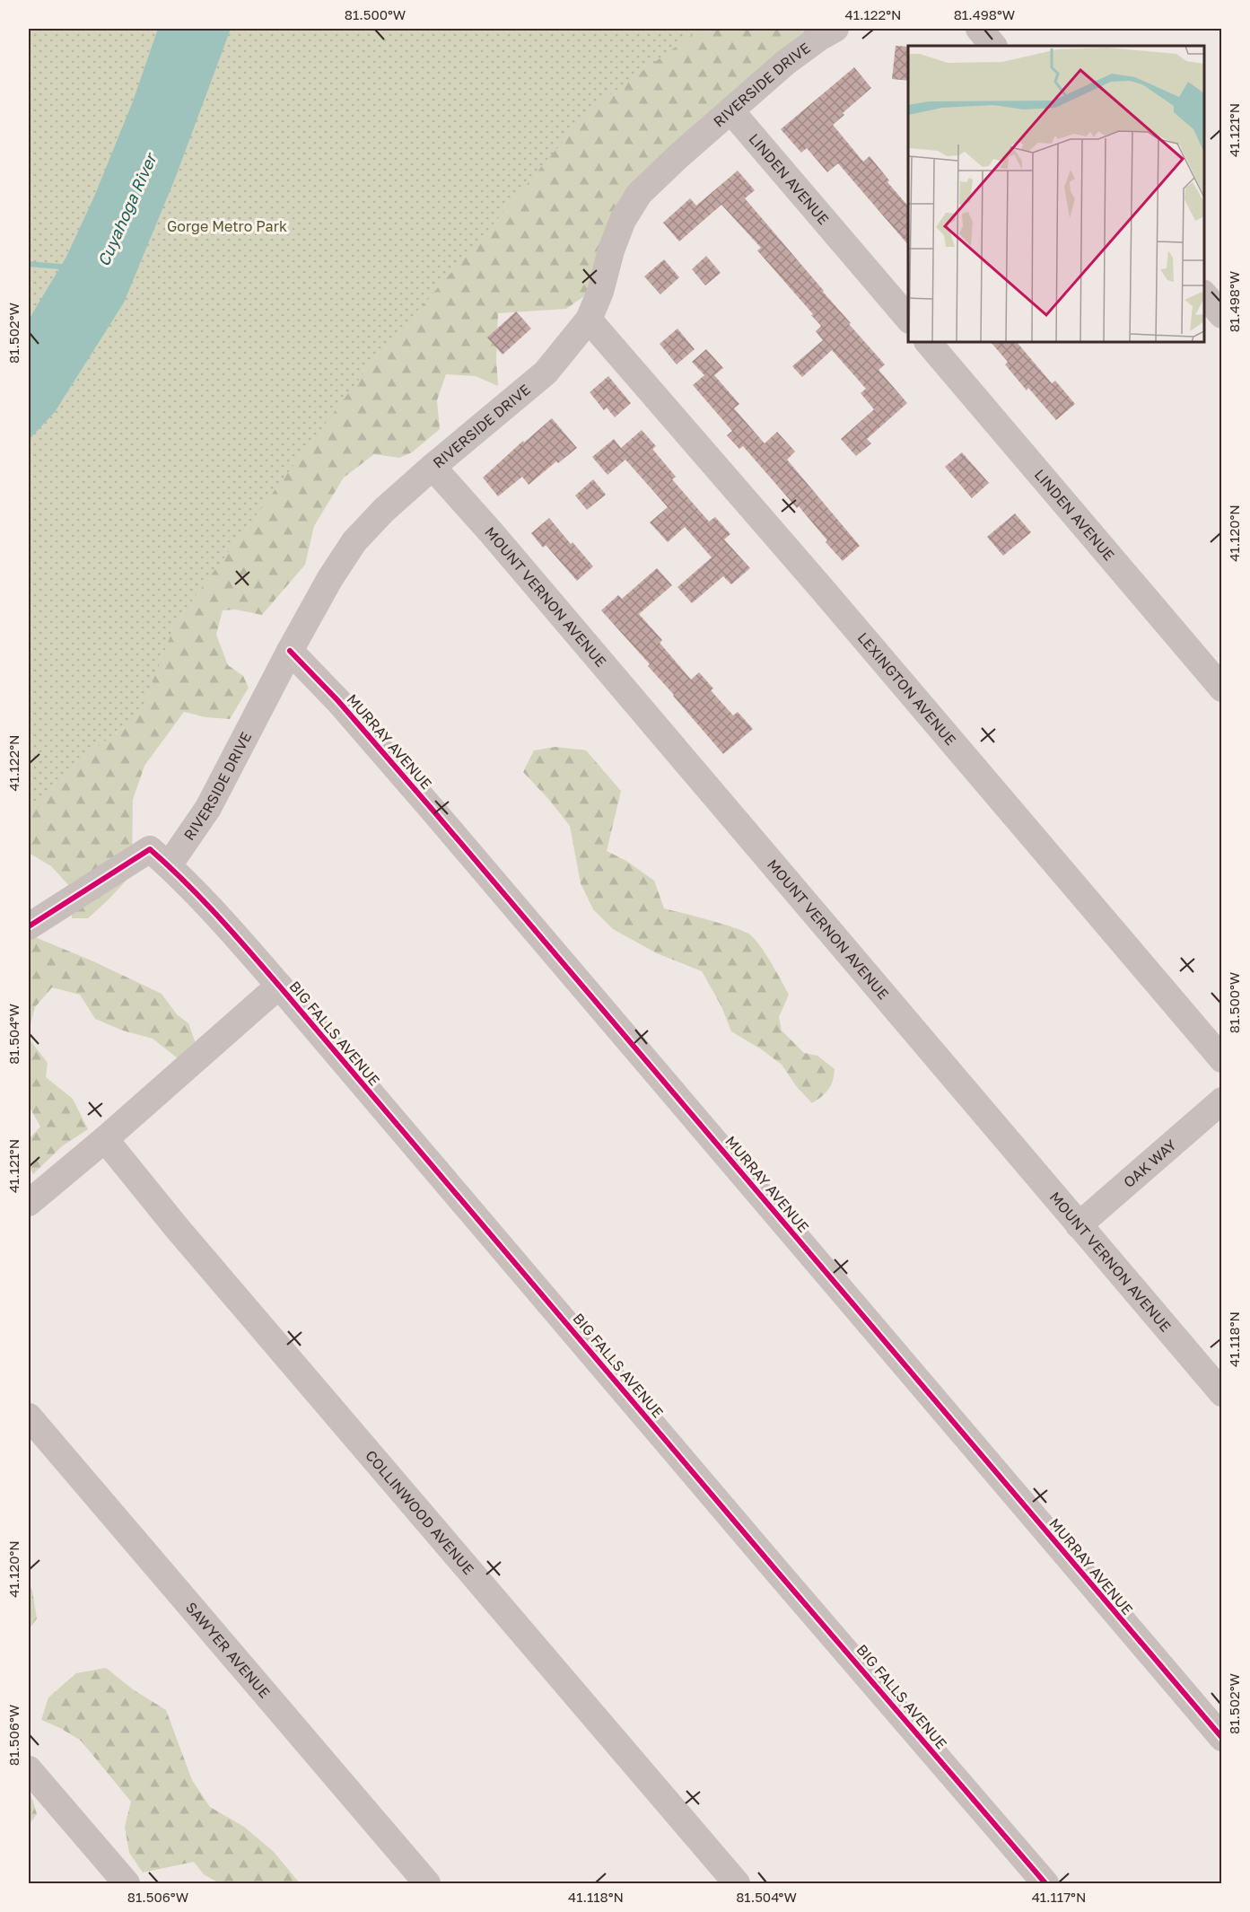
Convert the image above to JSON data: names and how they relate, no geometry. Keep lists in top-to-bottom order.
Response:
{
  "streets": {
    "street": [
      "RIVERSIDE DRIVE",
      "LINDEN AVENUE",
      "MOUNT VERNON AVENUE",
      "LEXINGTON AVENUE",
      "MURRAY AVENUE",
      "BIG FALLS AVENUE",
      "OAK WAY",
      "COLLINWOOD AVENUE",
      "SAWYER AVENUE"
    ]
  },
  "crossings": [
    ["RIVERSIDE DRIVE", "LINDEN AVENUE"],
    ["RIVERSIDE DRIVE", "MOUNT VERNON AVENUE"],
    ["RIVERSIDE DRIVE", "LEXINGTON AVENUE"],
    ["RIVERSIDE DRIVE", "MURRAY AVENUE"],
    ["RIVERSIDE DRIVE", "BIG FALLS AVENUE"],
    ["MOUNT VERNON AVENUE", "OAK WAY"]
  ],
  "water": ["Cuyahoga River"],
  "parks": ["Gorge Metro Park"],
  "coordinates": [
    "81.500°W",
    "41.122°N",
    "81.498°W",
    "41.121°N",
    "81.502°W",
    "41.120°N",
    "81.504°W",
    "41.118°N",
    "81.506°W",
    "41.117°N"
  ]
}
